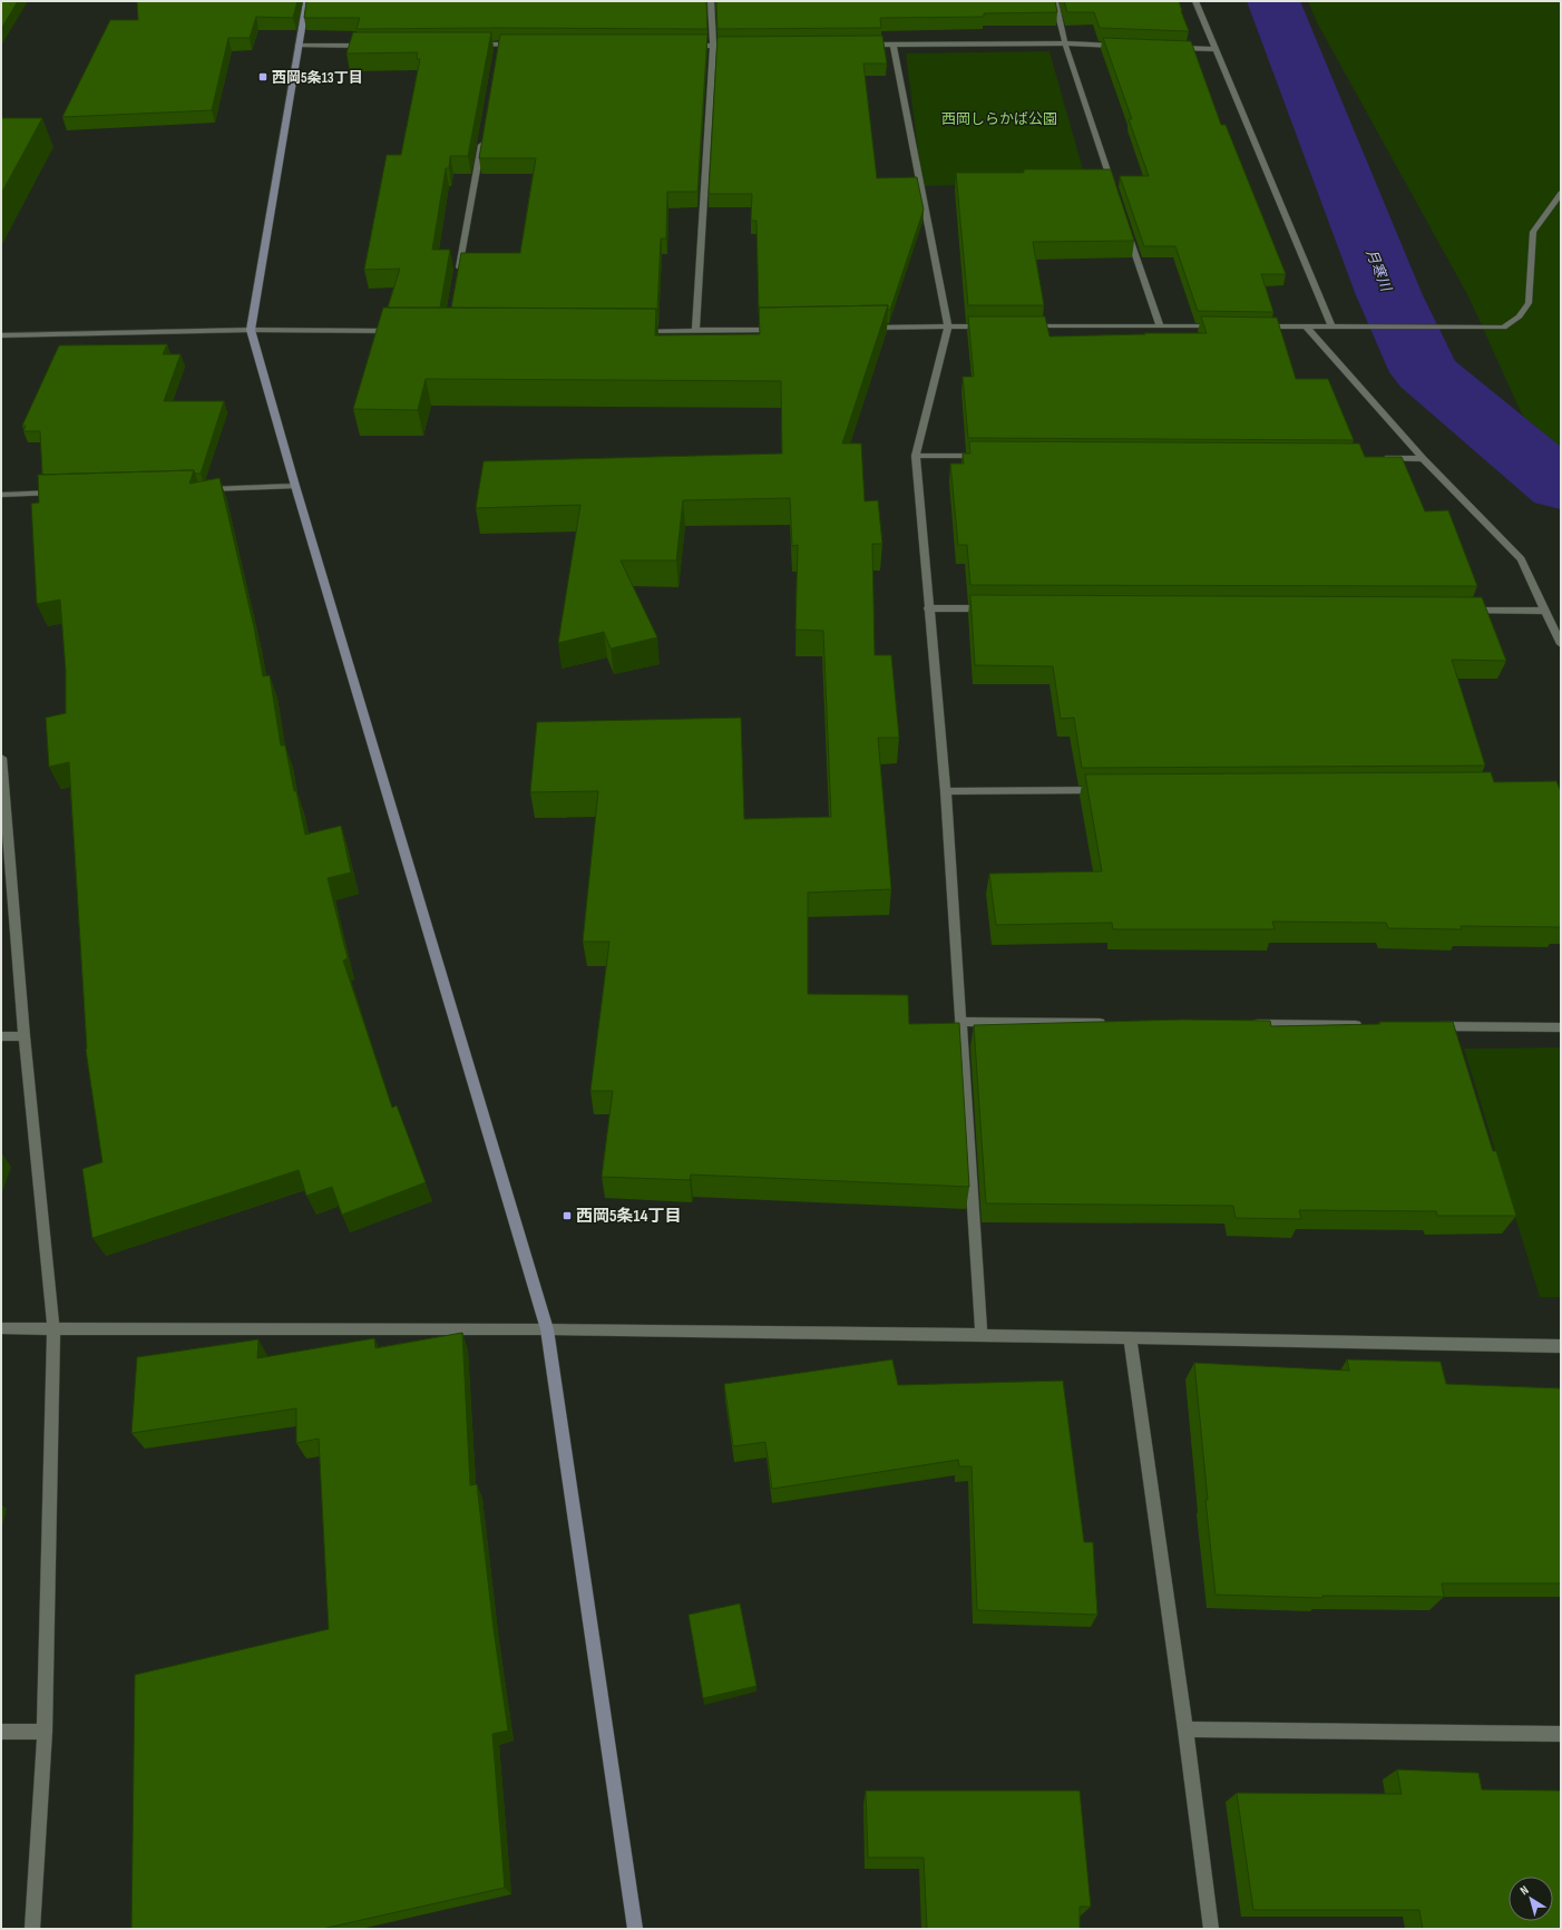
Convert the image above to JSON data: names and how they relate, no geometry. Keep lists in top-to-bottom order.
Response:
{
  "water": ["月寒川"],
  "parks": ["西岡しらかば公園"],
  "places": {
    "transit": ["西岡5条13丁目", "西岡5条14丁目"]
  },
  "north": "top left"
}
